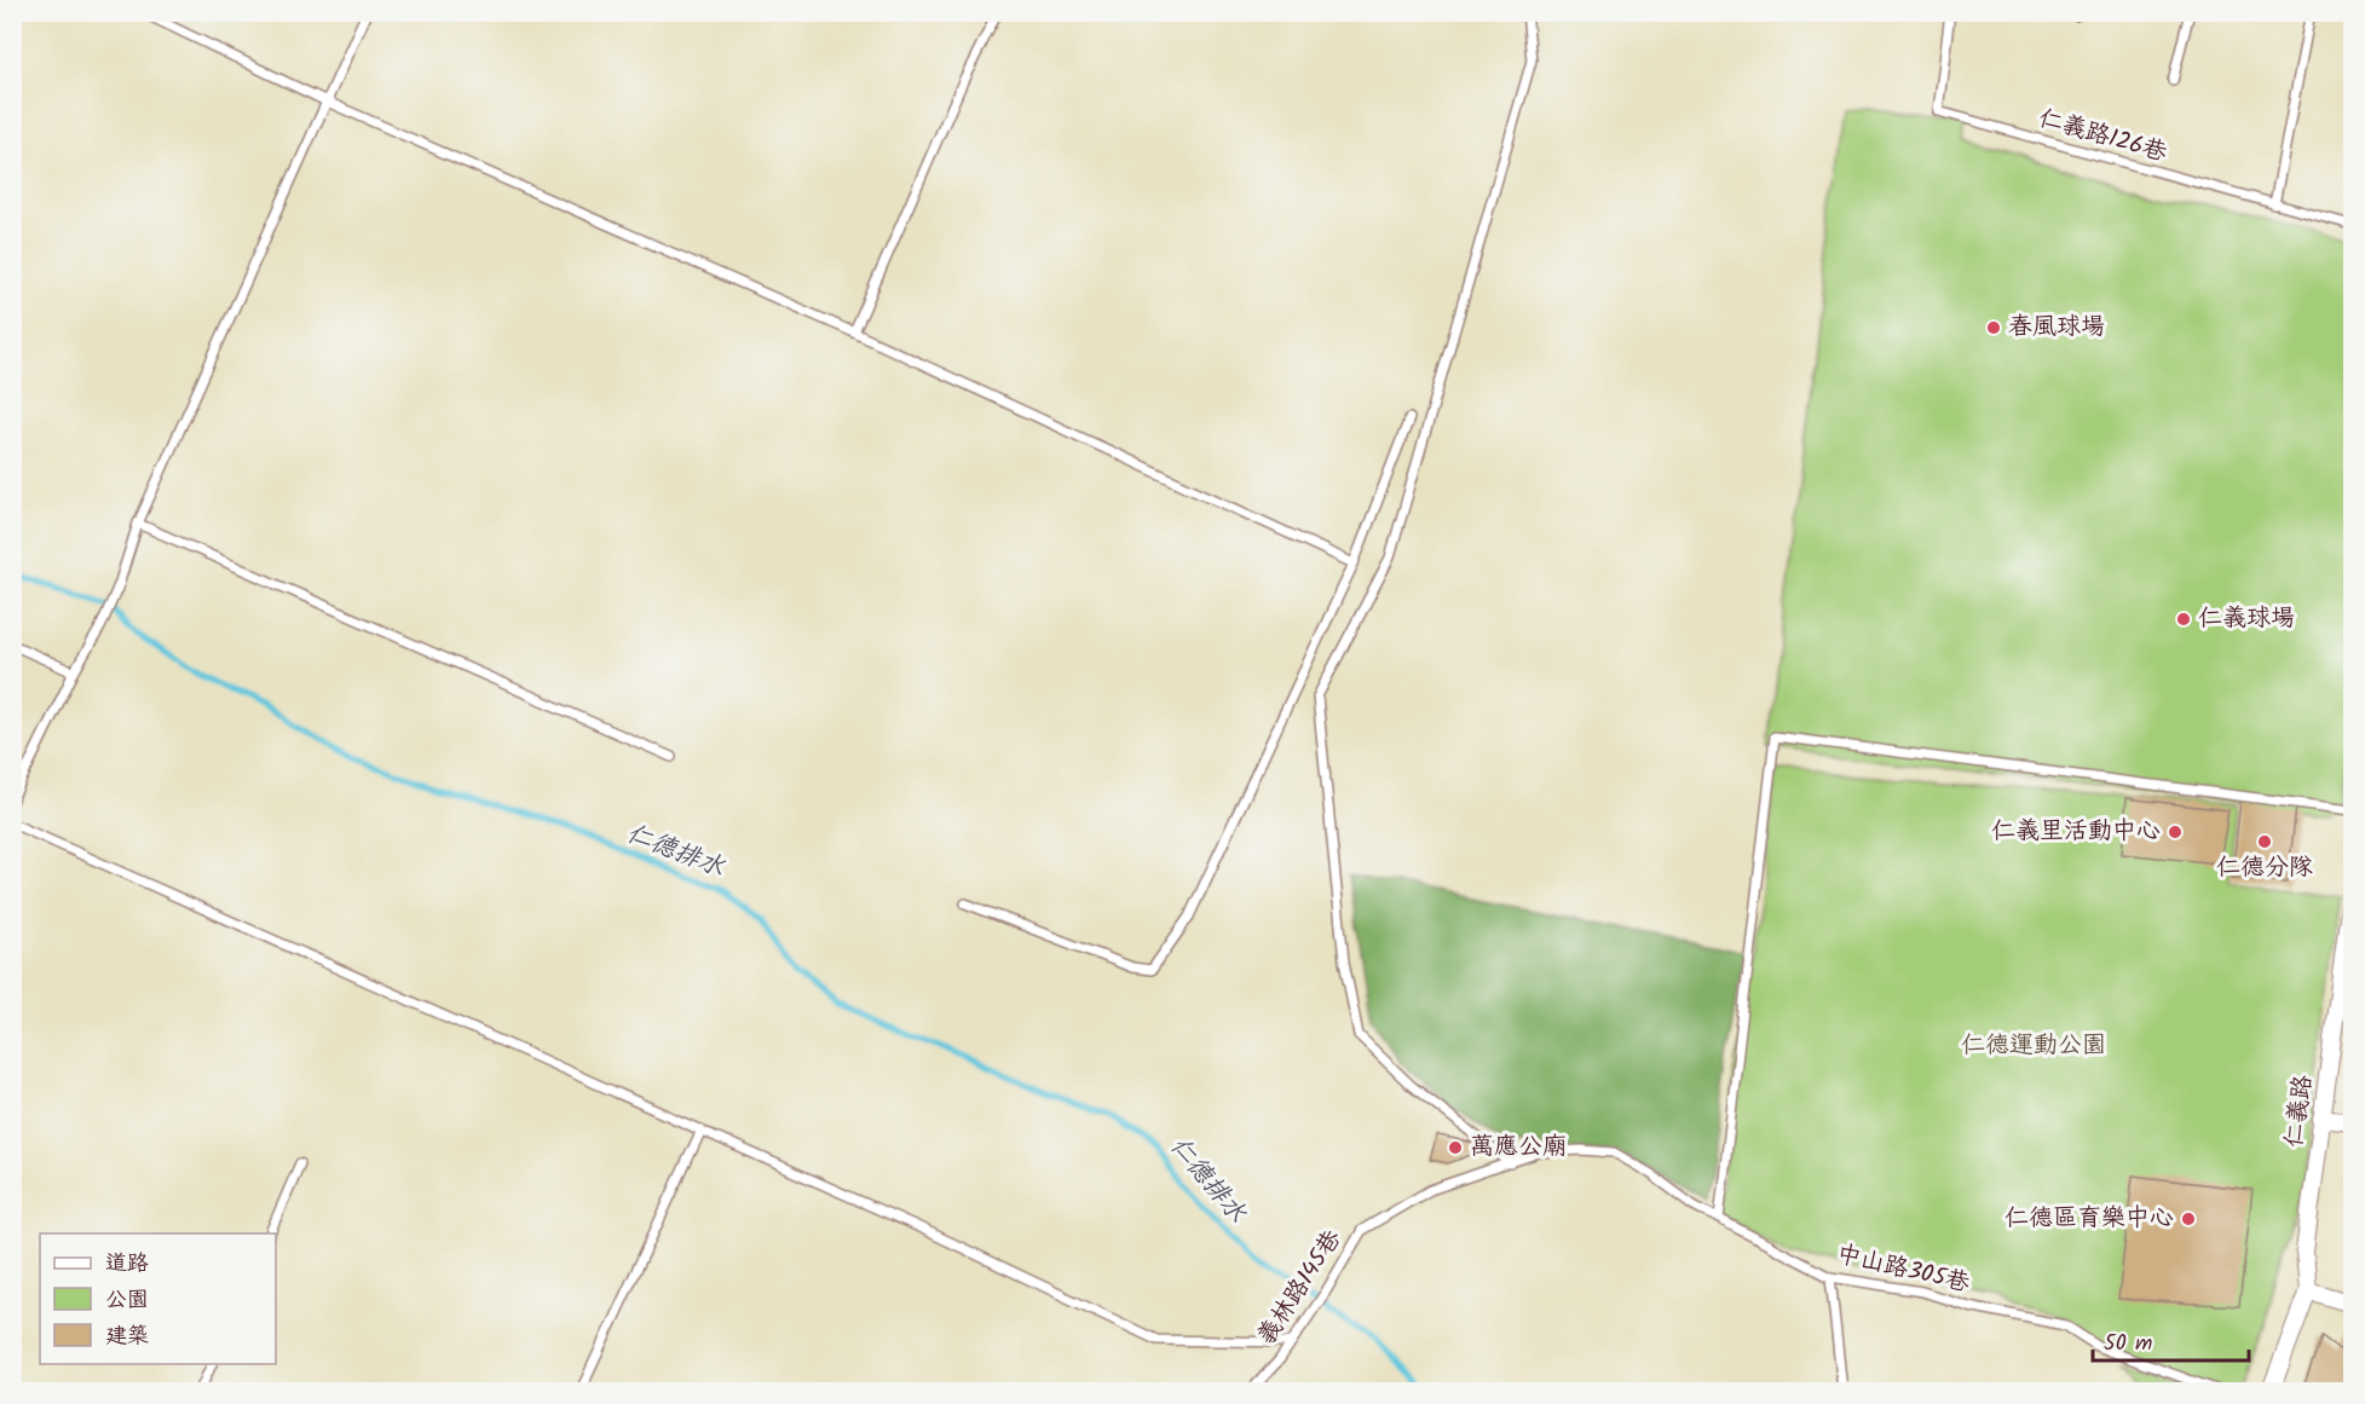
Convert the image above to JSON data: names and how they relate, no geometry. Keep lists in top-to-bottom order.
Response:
{
  "streets": {
    "street": ["仁義路"],
    "lane": ["仁義路126巷", "中山路305巷", "義林路145巷"]
  },
  "crossings": [
    ["中山路305巷", "義林路145巷"]
  ],
  "water": ["仁德排水"],
  "parks": ["仁德運動公園"],
  "places": [
    "春風球場",
    "仁義球場",
    "仁義里活動中心",
    "仁德分隊",
    "萬應公廟",
    "仁德區育樂中心"
  ],
  "legend": ["道路", "公園", "建築"],
  "scale_bar": "50 m"
}
